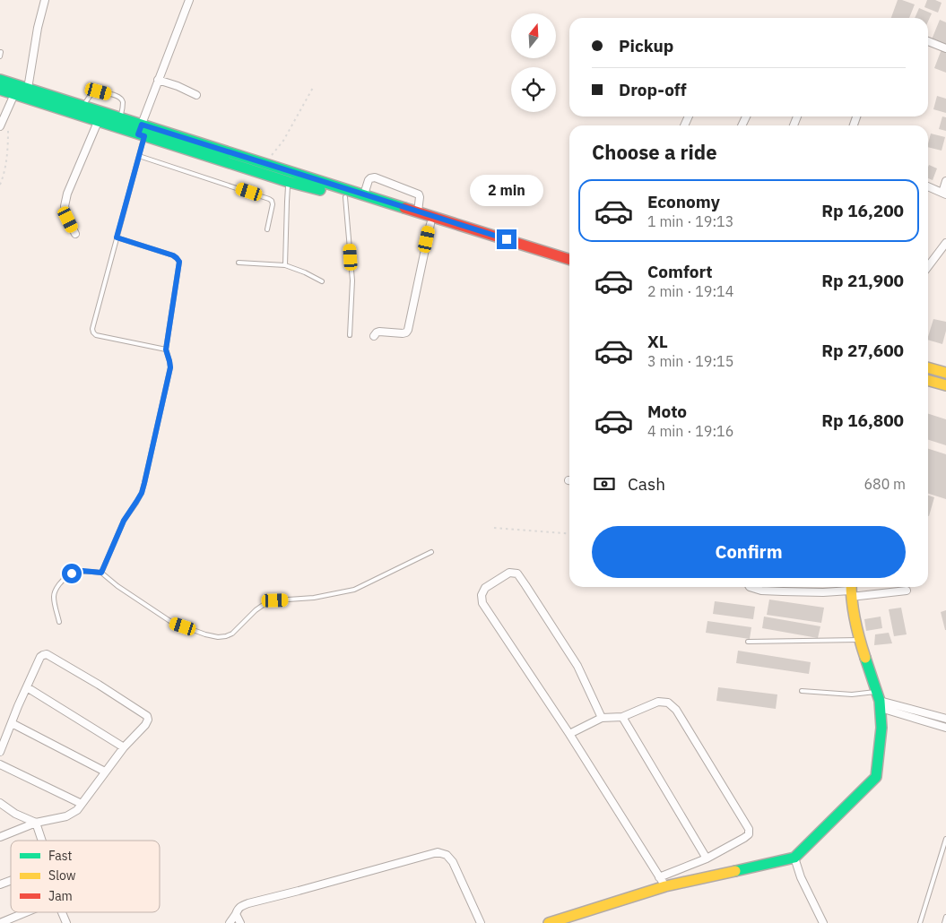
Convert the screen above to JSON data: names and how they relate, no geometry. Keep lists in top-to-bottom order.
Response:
{
  "legend": ["Fast", "Slow", "Jam"],
  "north": "top",
  "page": {
    "banner": ["Pickup", "Drop-off"],
    "heading": "Choose a ride",
    "bubble": "2 min",
    "list": [
      {
        "name": "Economy",
        "note": "1 min · 19:13",
        "value": "Rp 16,200"
      },
      {
        "name": "Comfort",
        "note": "2 min · 19:14",
        "value": "Rp 21,900"
      },
      {
        "name": "XL",
        "note": "3 min · 19:15",
        "value": "Rp 27,600"
      },
      {
        "name": "Moto",
        "note": "4 min · 19:16",
        "value": "Rp 16,800"
      }
    ],
    "pay": ["Cash", "680 m"],
    "buttons": "Confirm"
  }
}
